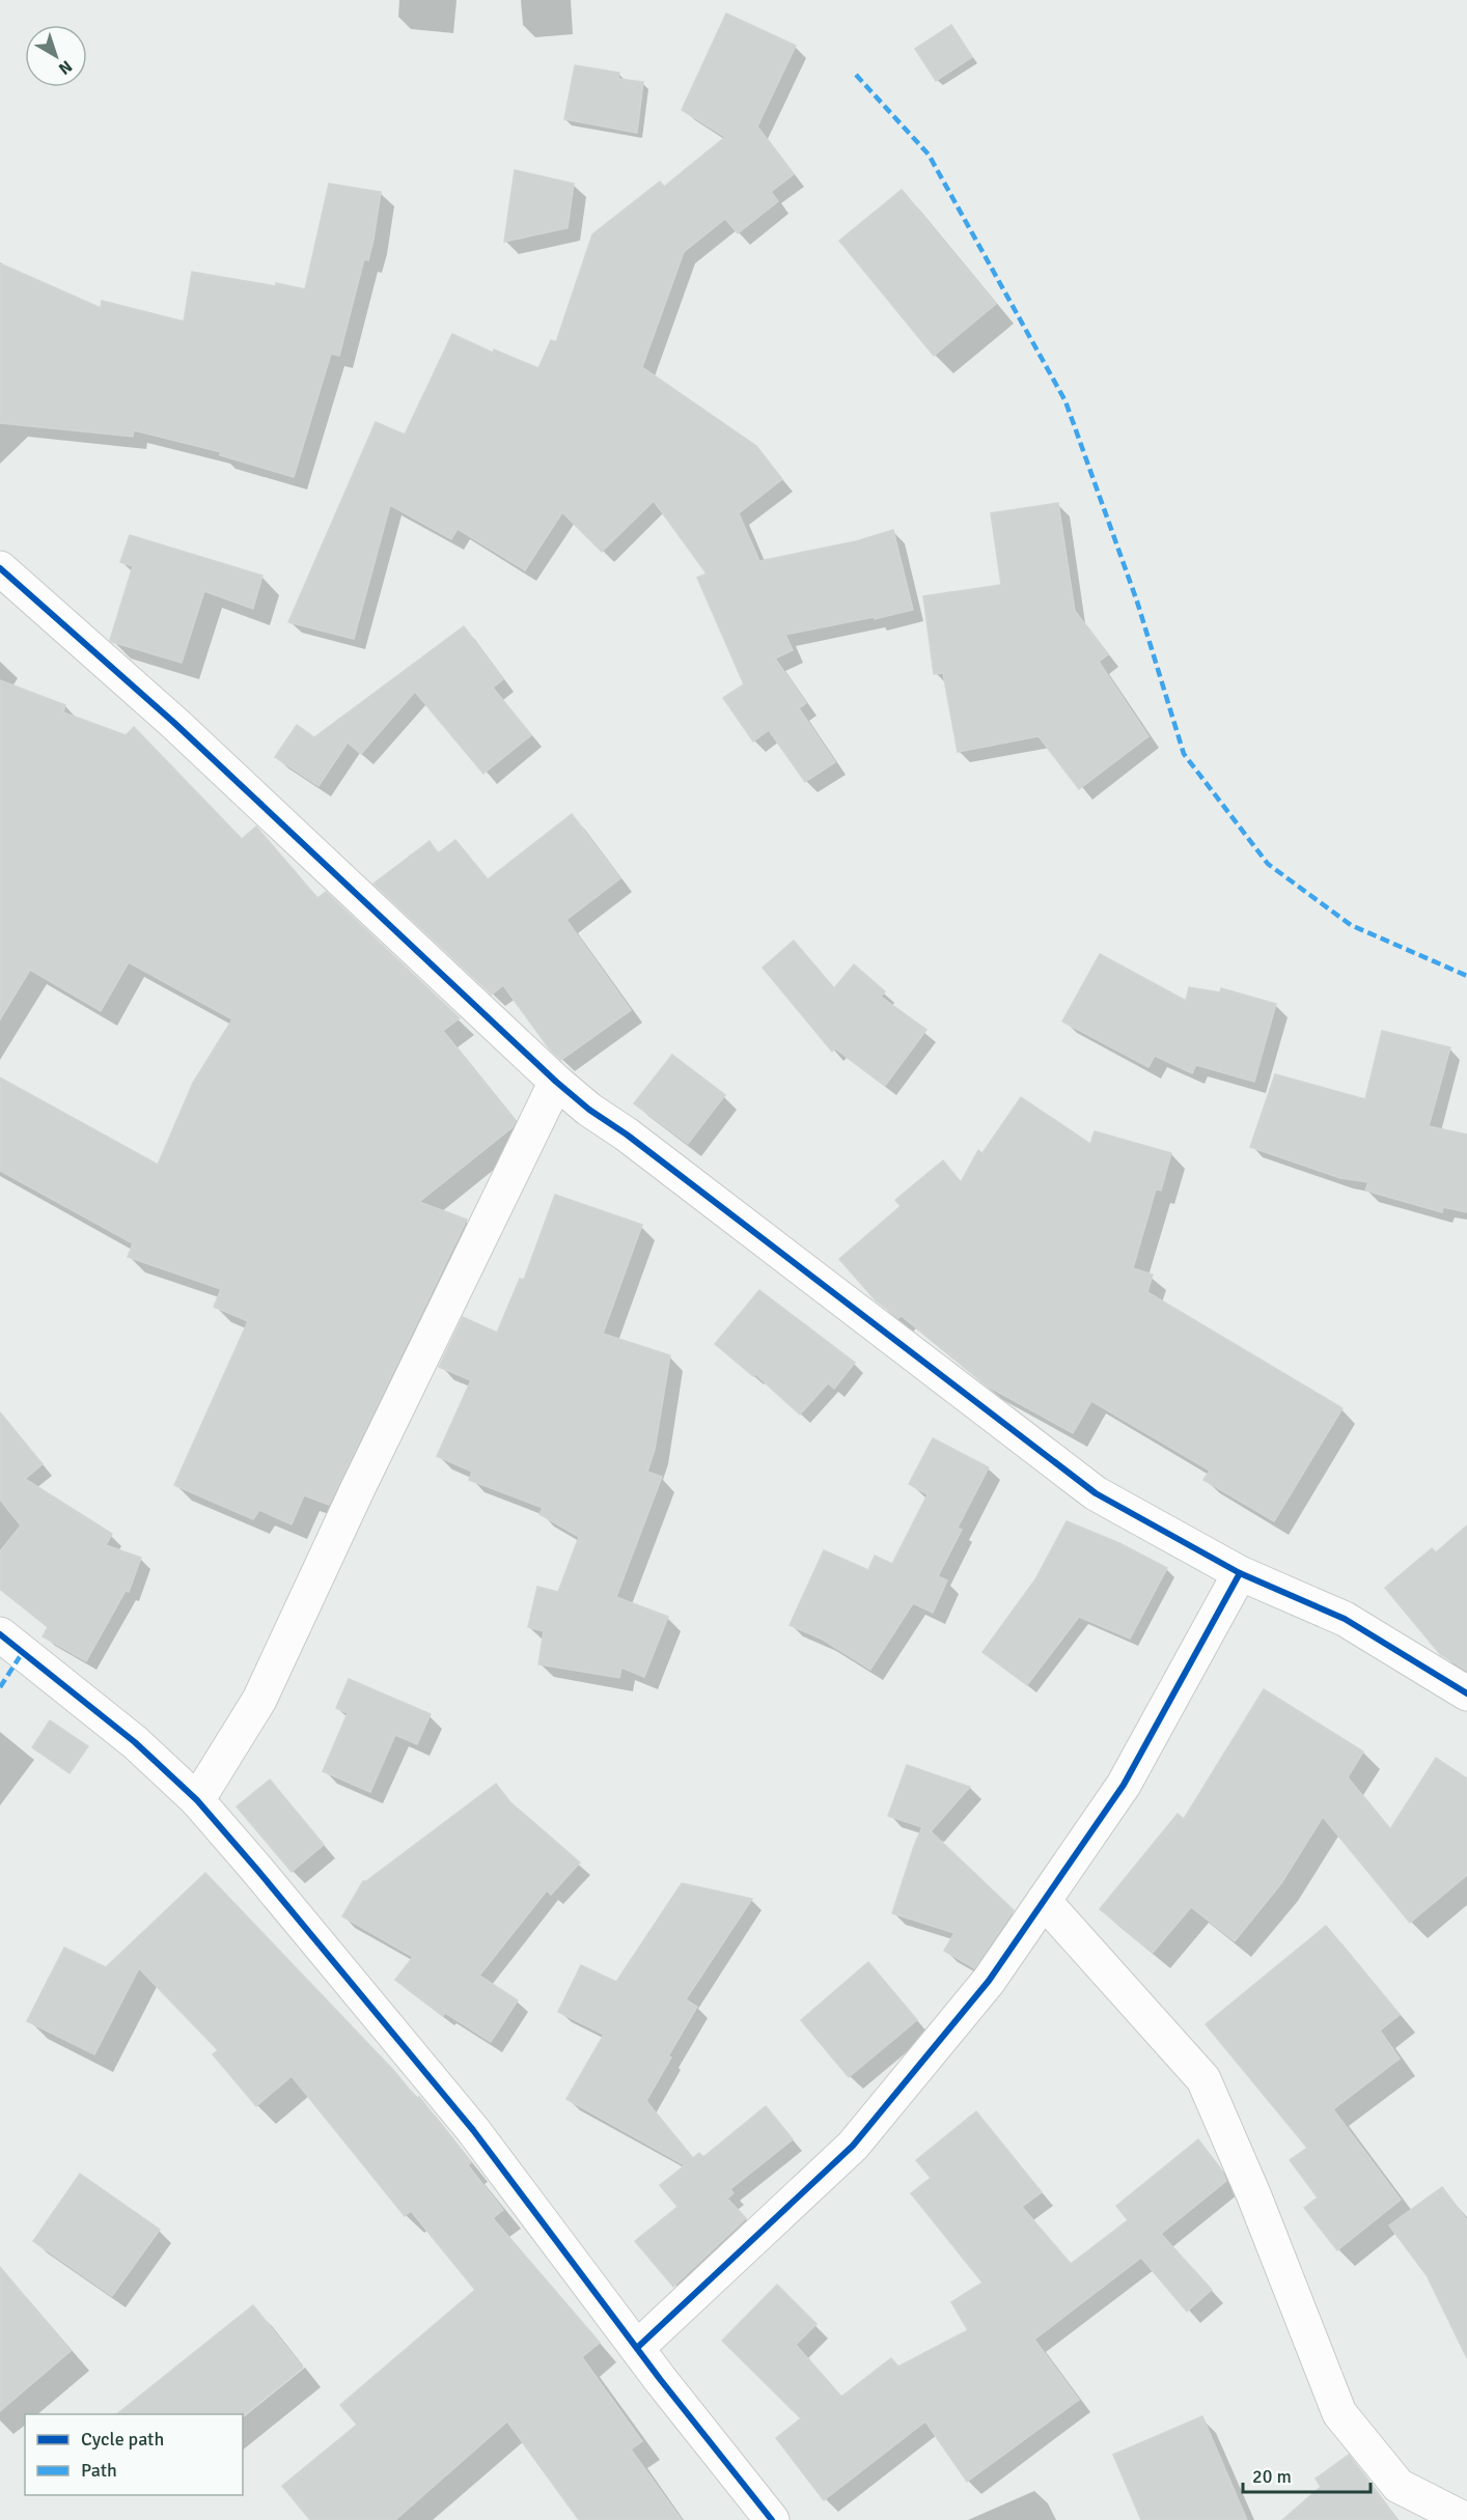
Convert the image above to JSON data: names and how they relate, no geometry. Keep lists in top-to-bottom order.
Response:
{
  "legend": ["Cycle path", "Path"],
  "scale_bar": "20 m",
  "north": "bottom right"
}
